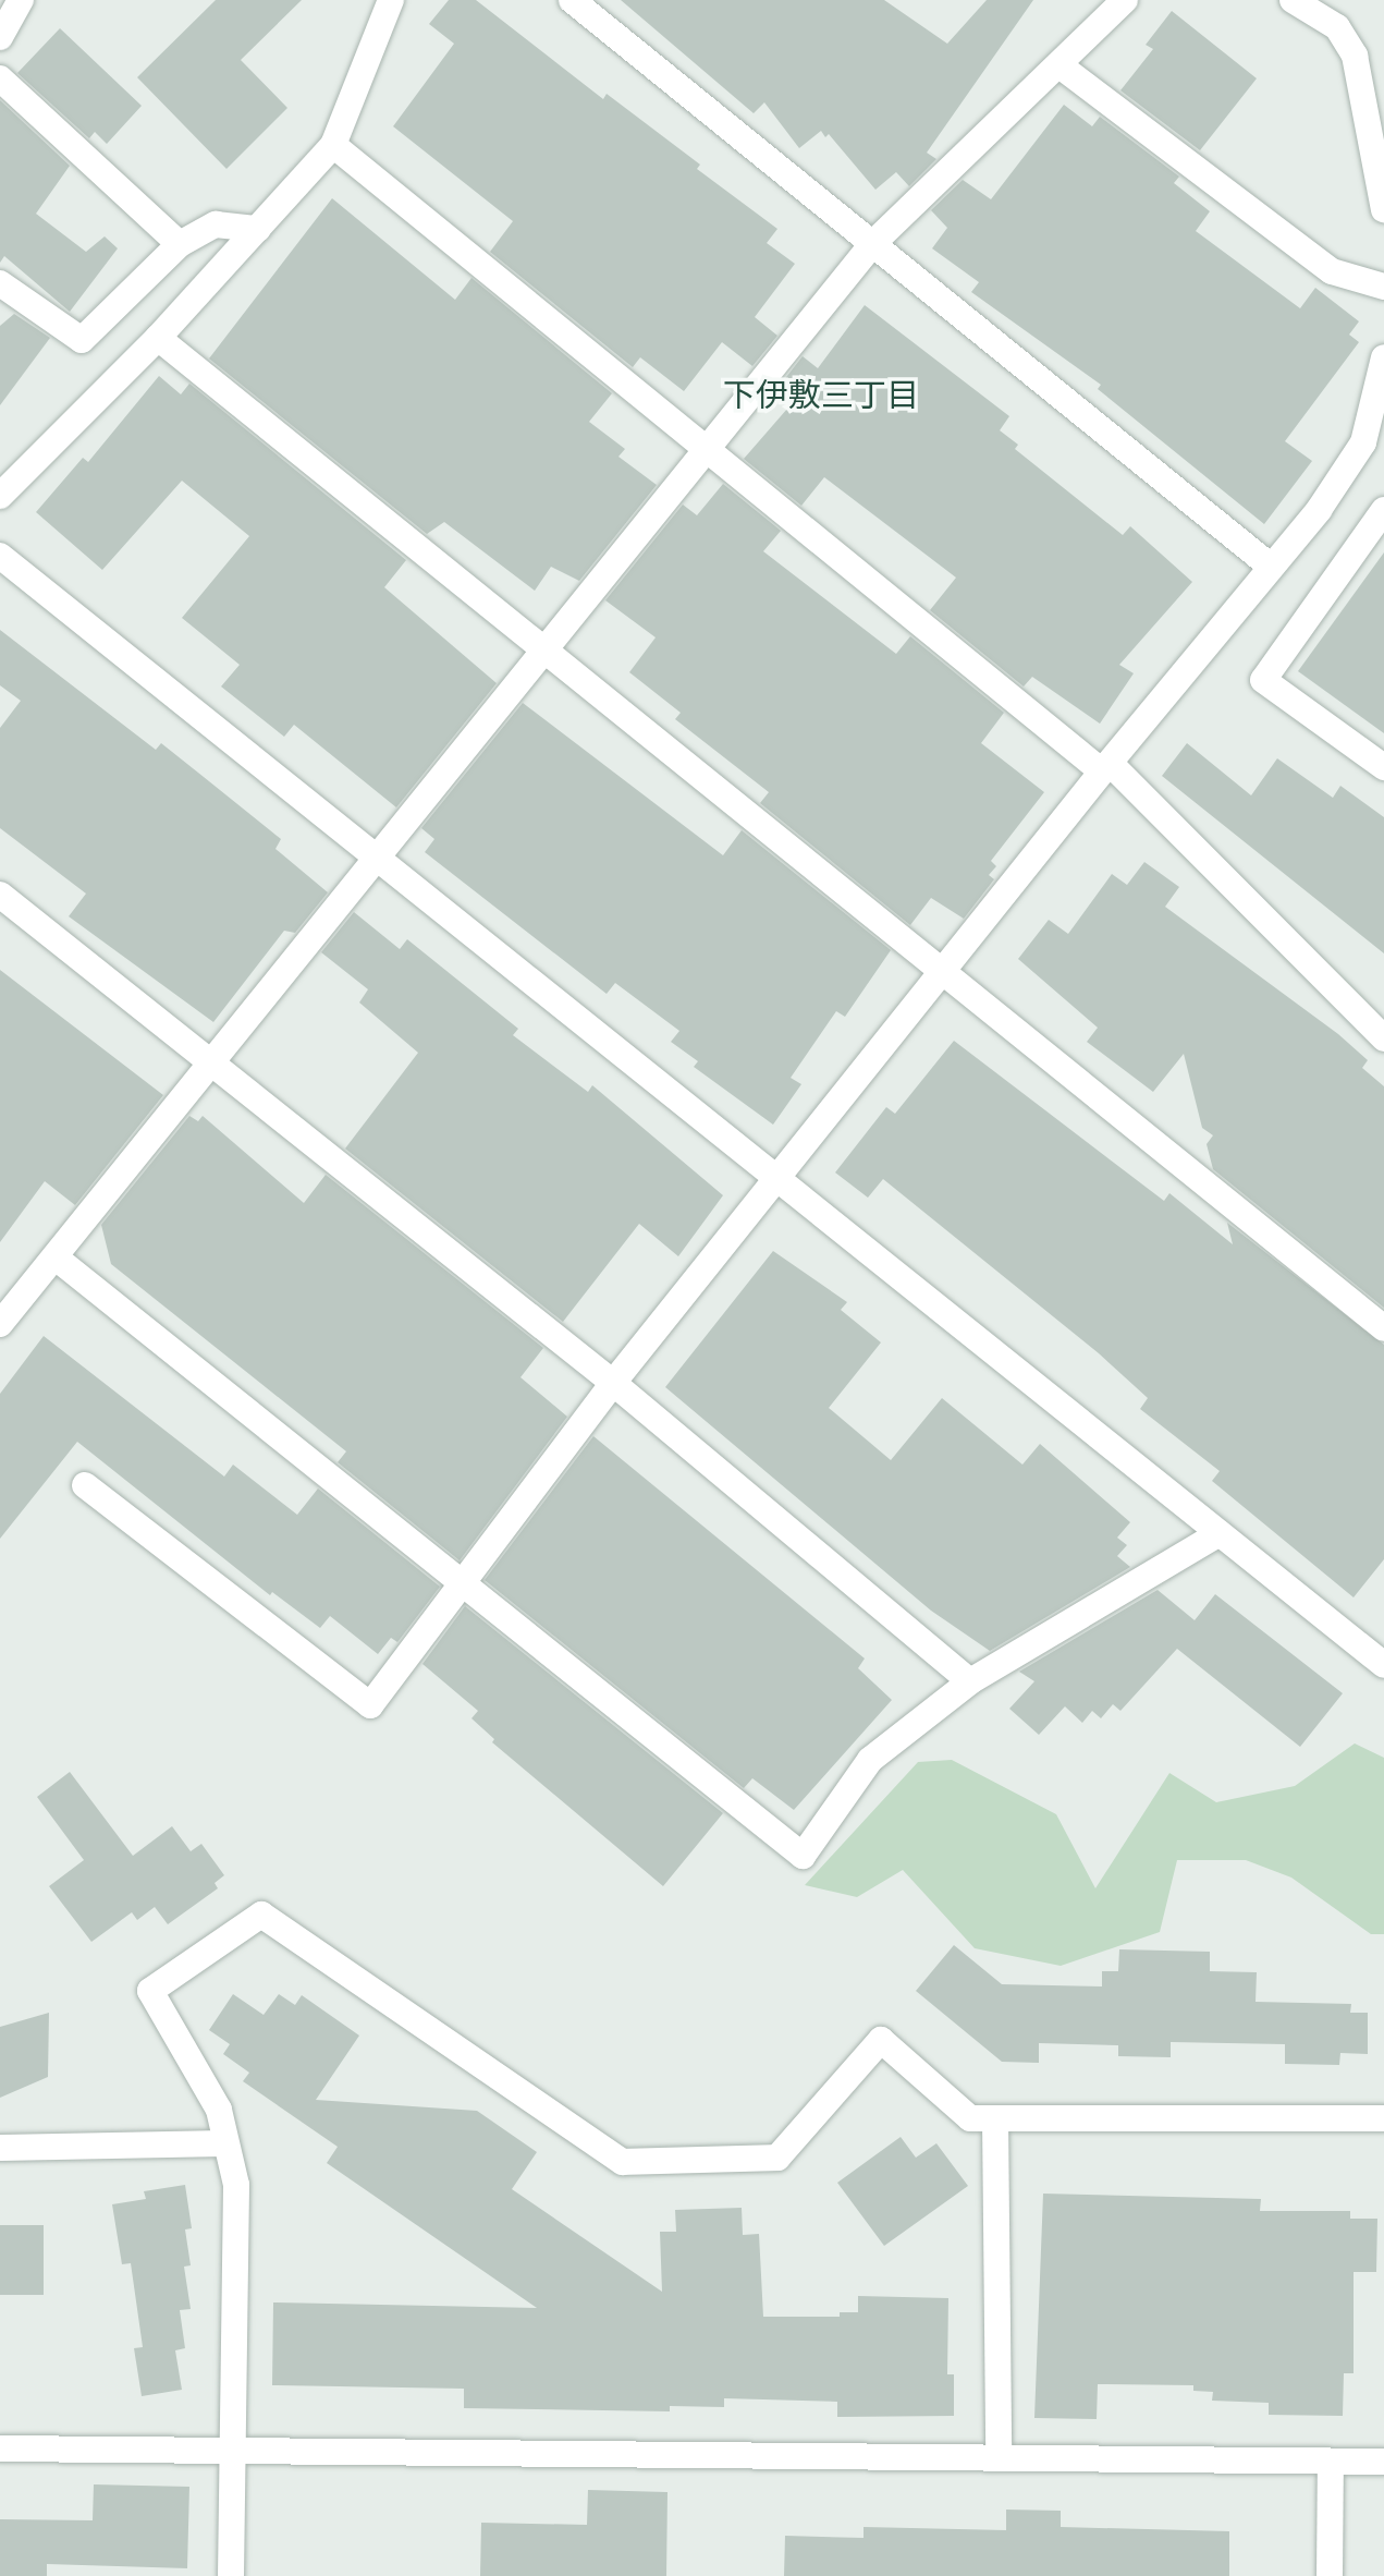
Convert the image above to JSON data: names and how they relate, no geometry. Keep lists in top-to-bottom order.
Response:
{
  "districts": ["下伊敷三丁目"]
}
